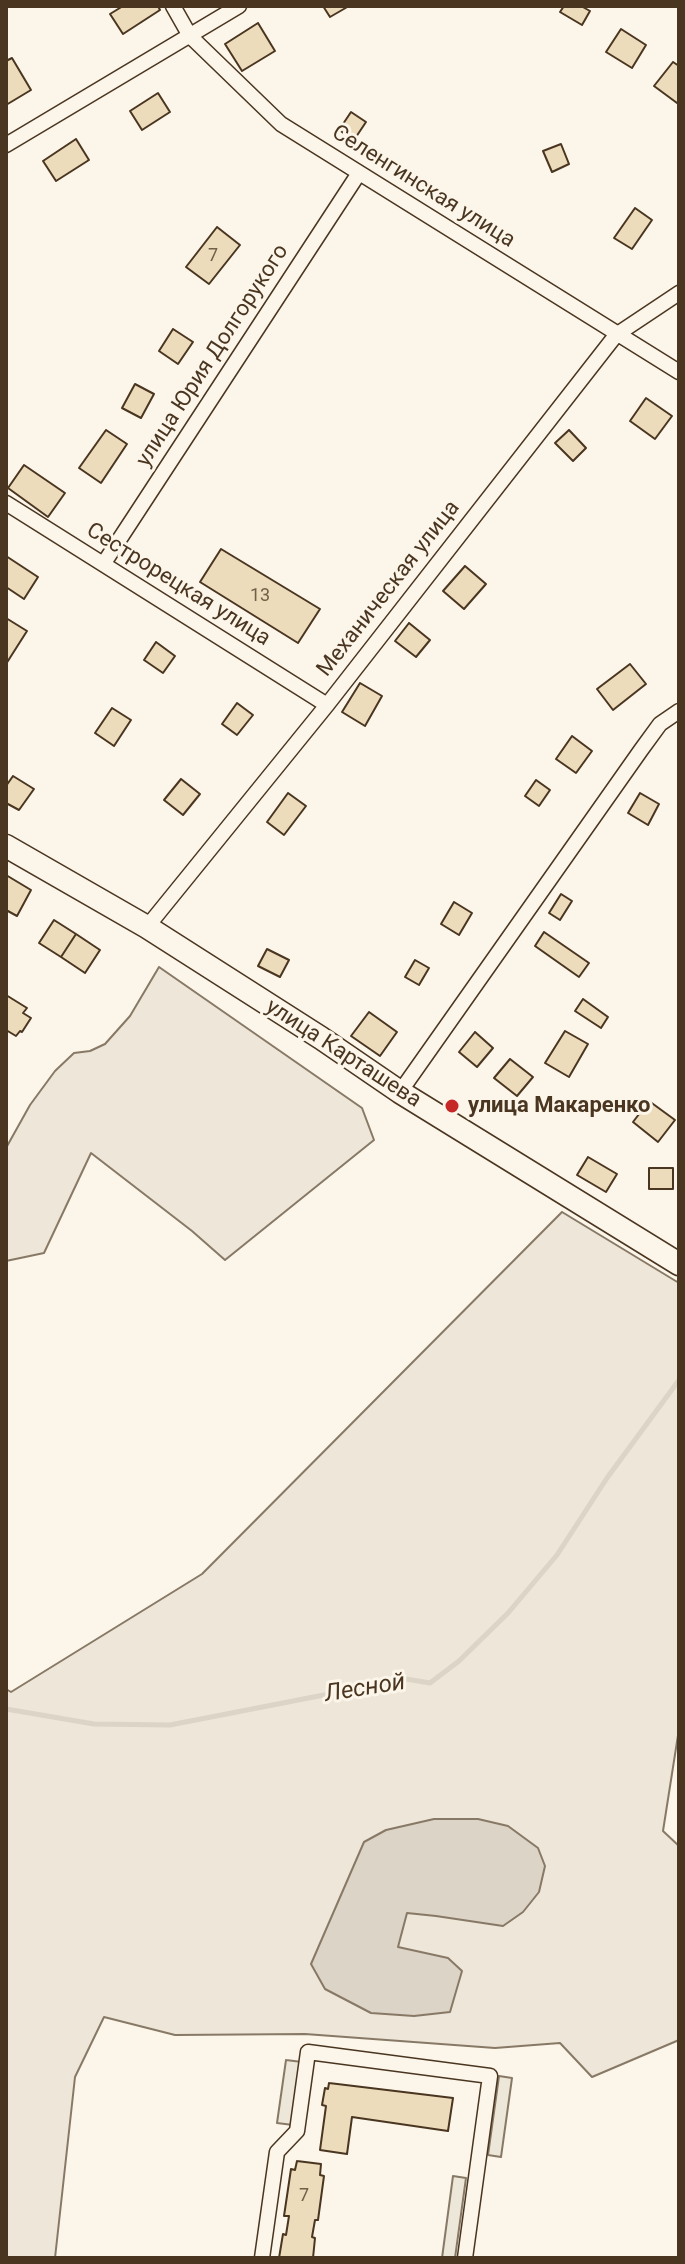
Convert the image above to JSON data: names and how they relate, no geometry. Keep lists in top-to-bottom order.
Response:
{
  "streets": {
    "main road": ["улица Карташева"],
    "street": [
      "Селенгинская улица",
      "улица Юрия Долгорукого",
      "Сестрорецкая улица",
      "Механическая улица"
    ]
  },
  "crossings": [
    ["Селенгинская улица", "улица Юрия Долгорукого"],
    ["Селенгинская улица", "Механическая улица"],
    ["улица Юрия Долгорукого", "Сестрорецкая улица"],
    ["Сестрорецкая улица", "Механическая улица"],
    ["Механическая улица", "улица Карташева"]
  ],
  "water": ["Лесной"],
  "places": ["улица Макаренко"],
  "house_numbers": ["7", "13", "7"]
}
